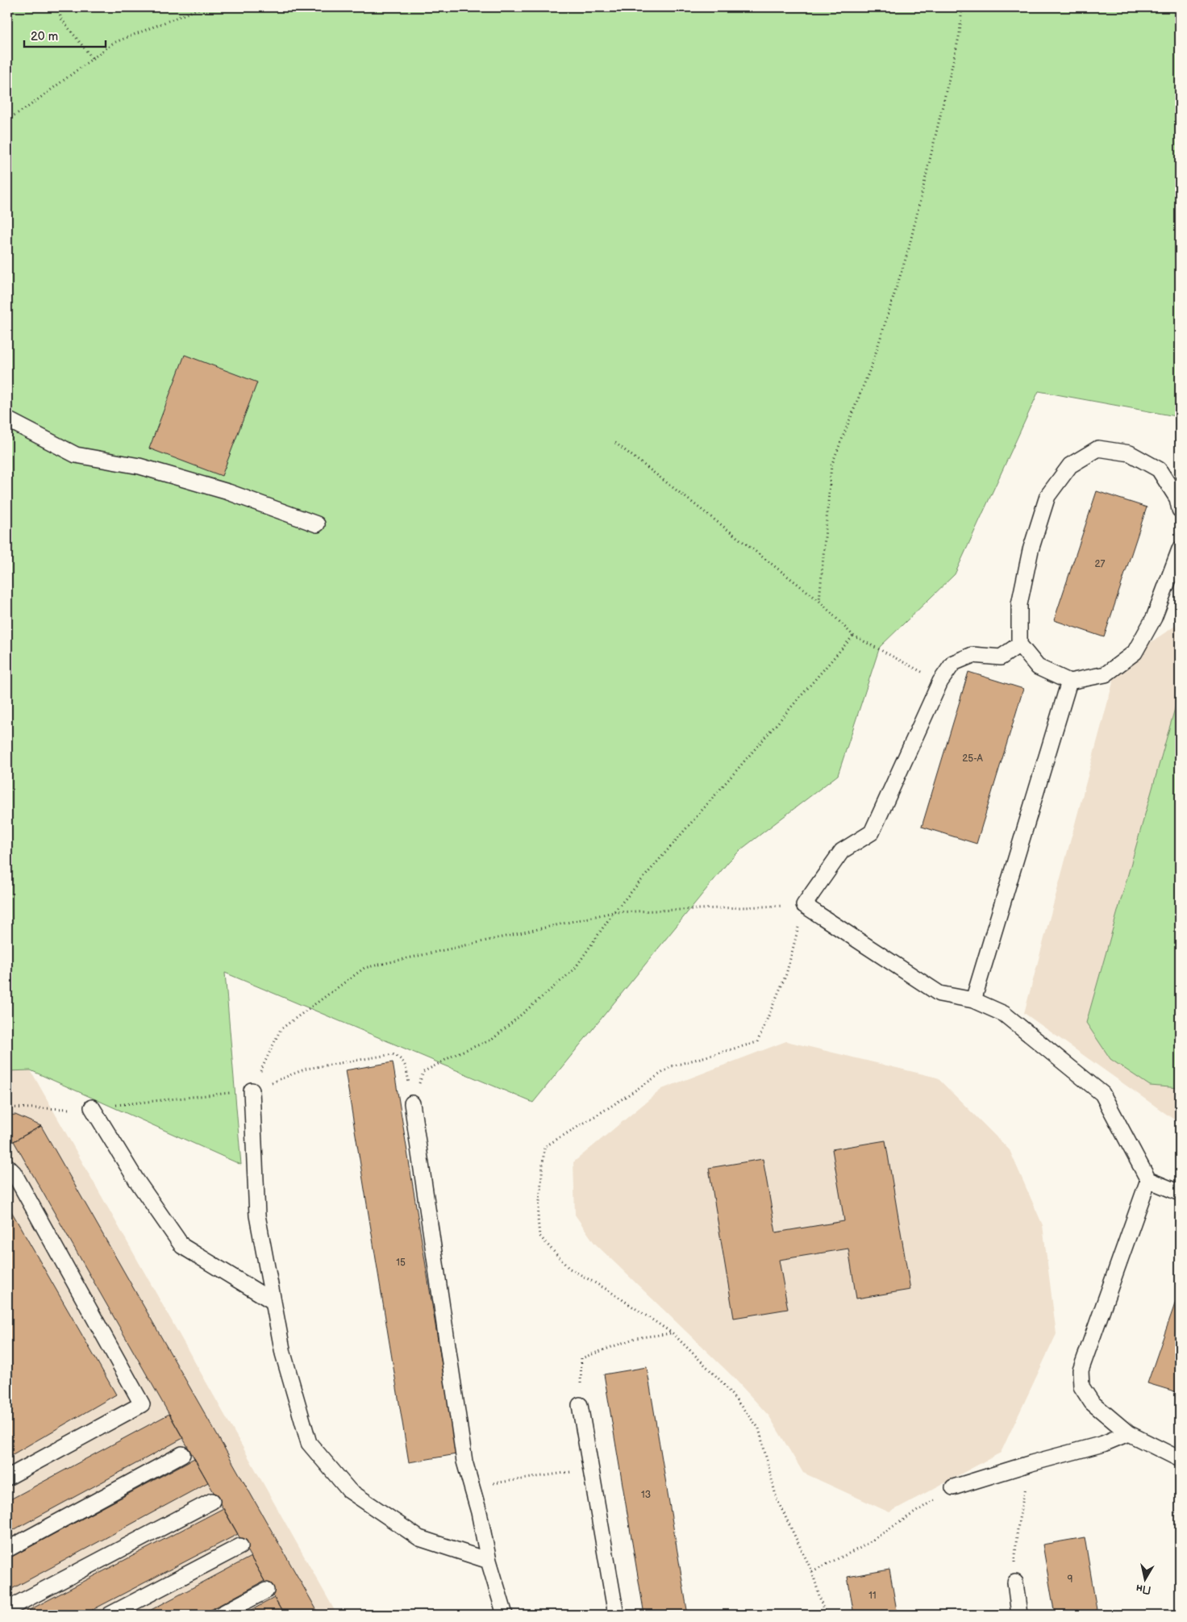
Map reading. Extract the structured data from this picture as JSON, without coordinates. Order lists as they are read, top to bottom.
{
  "house_numbers": [
    "27",
    "25-А",
    "15",
    "13",
    "9",
    "11"
  ],
  "scale_bar": "20 m",
  "north": "bottom"
}
